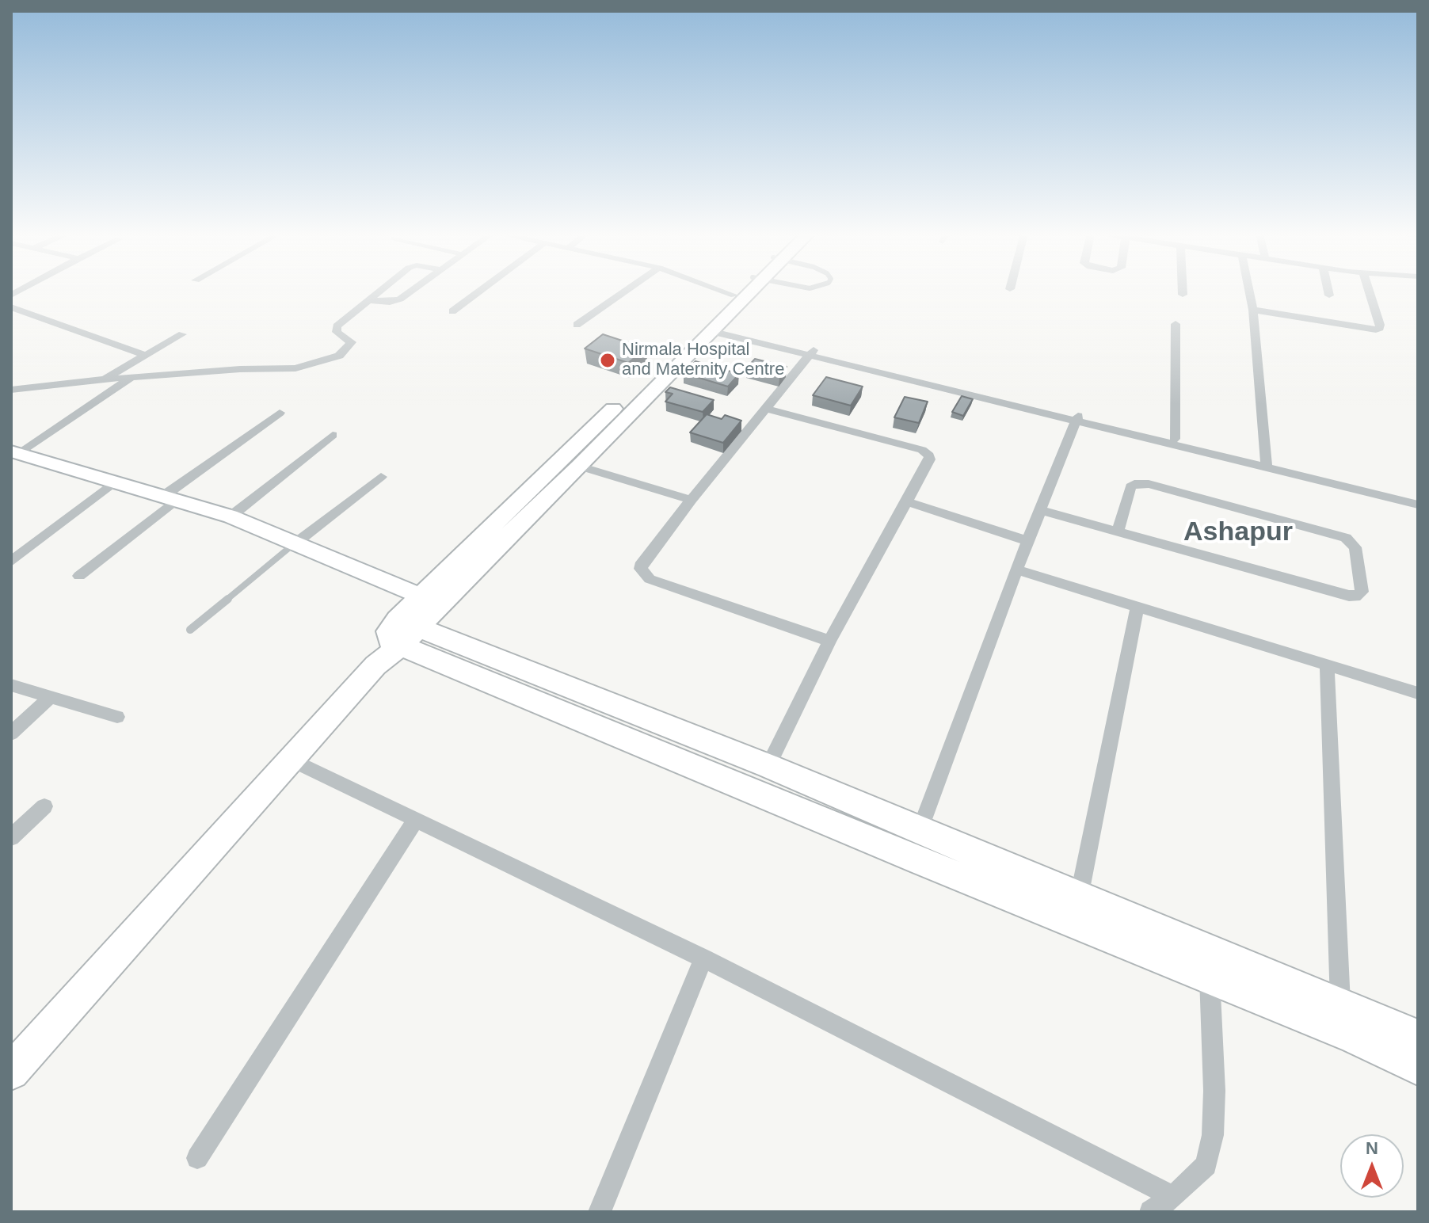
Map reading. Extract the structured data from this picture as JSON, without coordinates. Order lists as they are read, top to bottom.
{
  "districts": ["Ashapur"],
  "places": ["Nirmala Hospital and Maternity Centre"],
  "north": "top"
}
